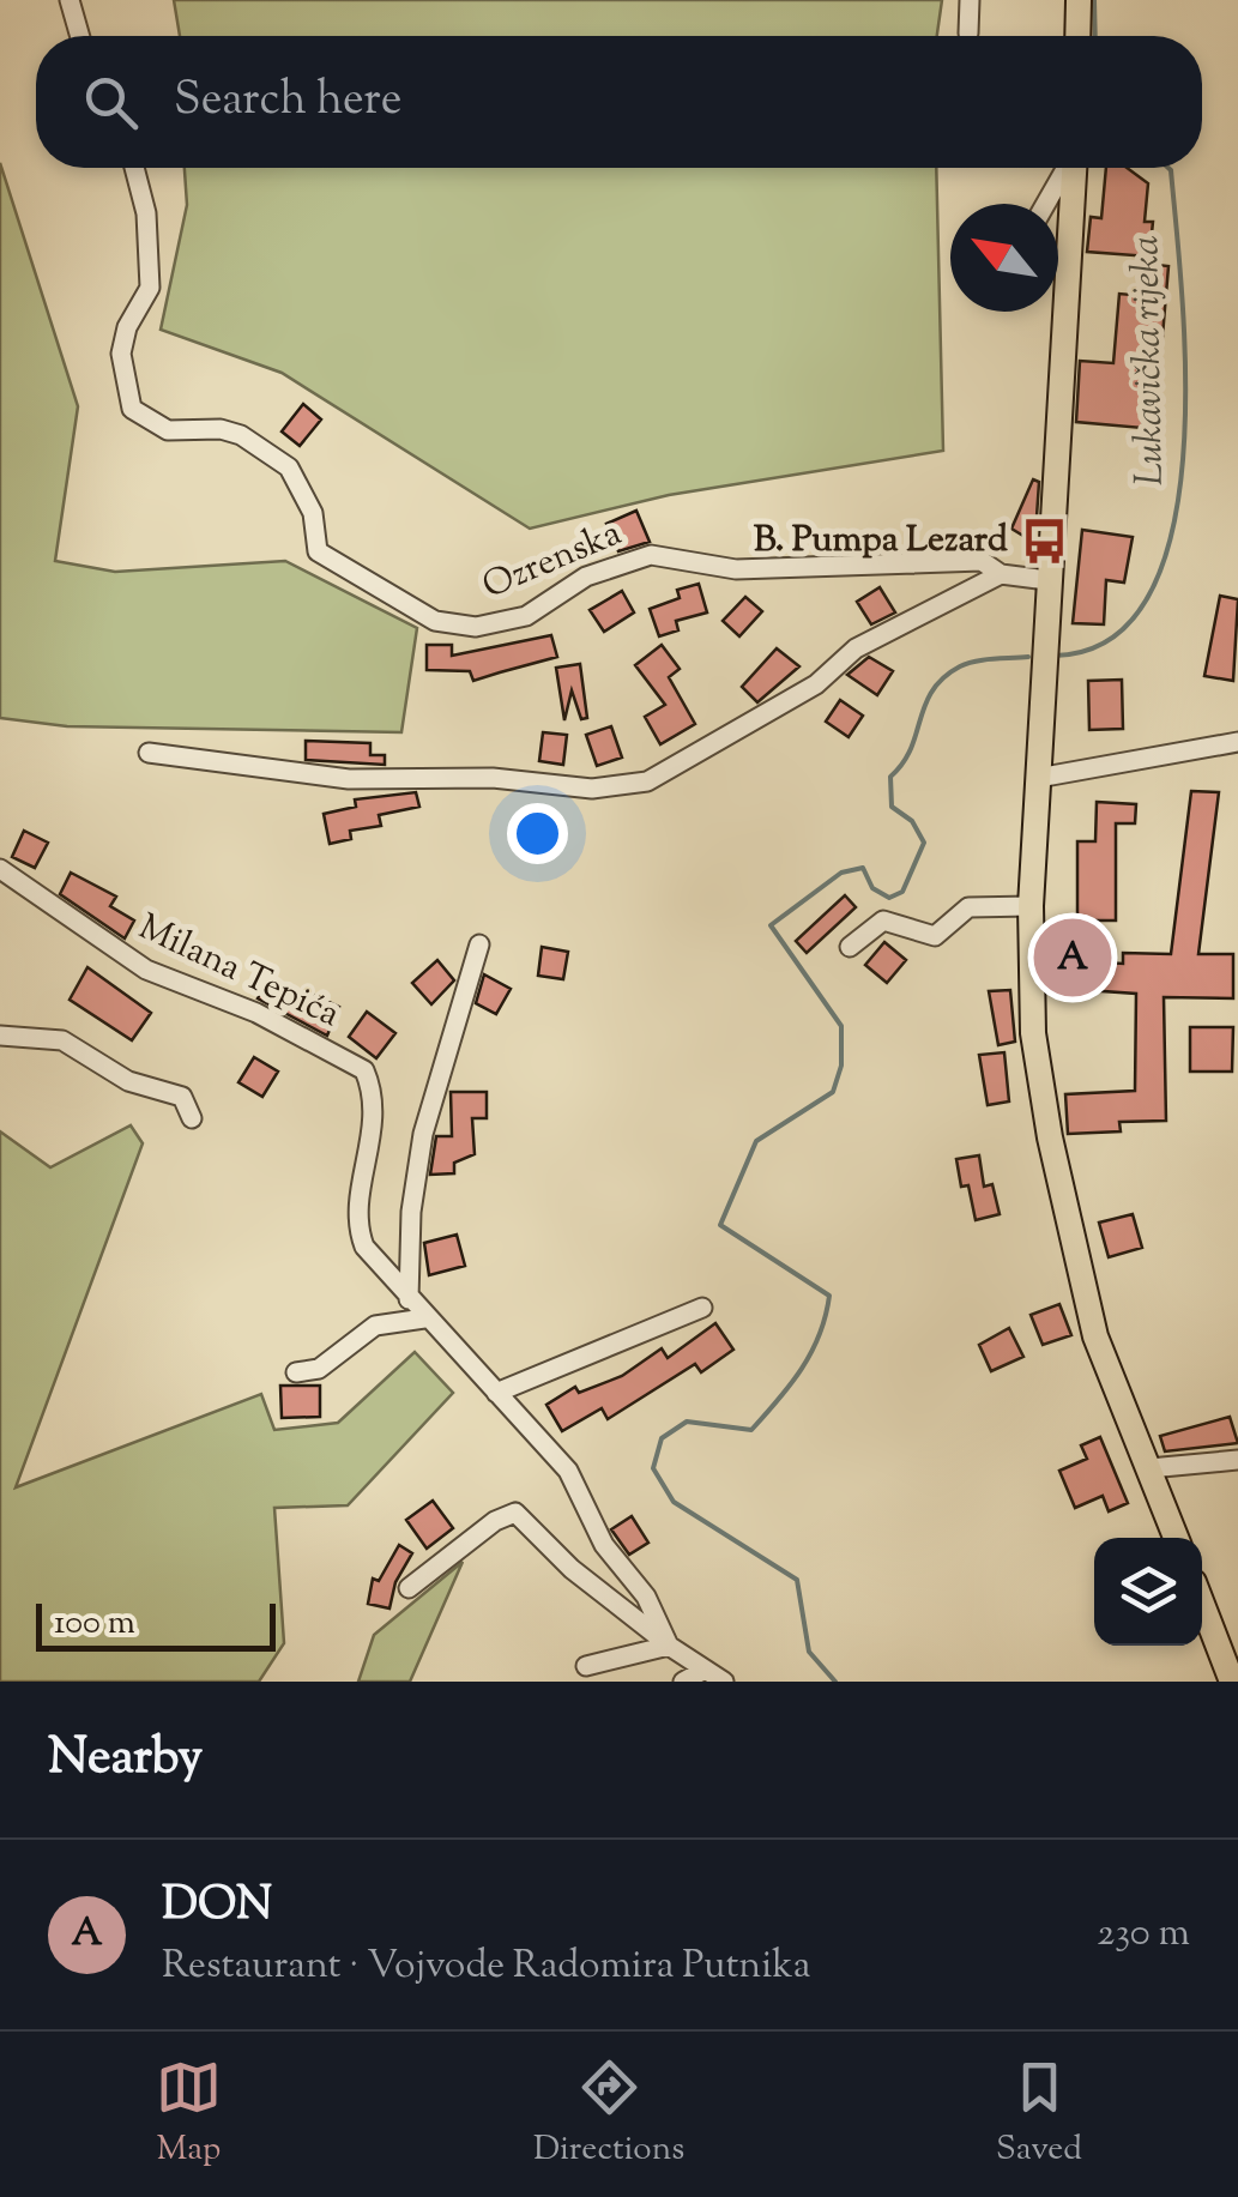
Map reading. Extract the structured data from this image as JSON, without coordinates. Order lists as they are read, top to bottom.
{
  "streets": {
    "street": ["Ozrenska", "Milana Tepića"]
  },
  "water": ["Lukavička rijeka"],
  "places": {
    "bus stop": ["B. Pumpa Lezard"]
  },
  "scale_bar": "100 m",
  "north": "top left",
  "page": {
    "search": "Search here",
    "pins": "A",
    "scale": "100 m",
    "heading": "Nearby",
    "list": [
      {
        "mark": "A",
        "name": "DON",
        "note": "Restaurant · Vojvode Radomira Putnika",
        "value": "230 m"
      }
    ],
    "nav": ["Map", "Directions", "Saved"]
  }
}
